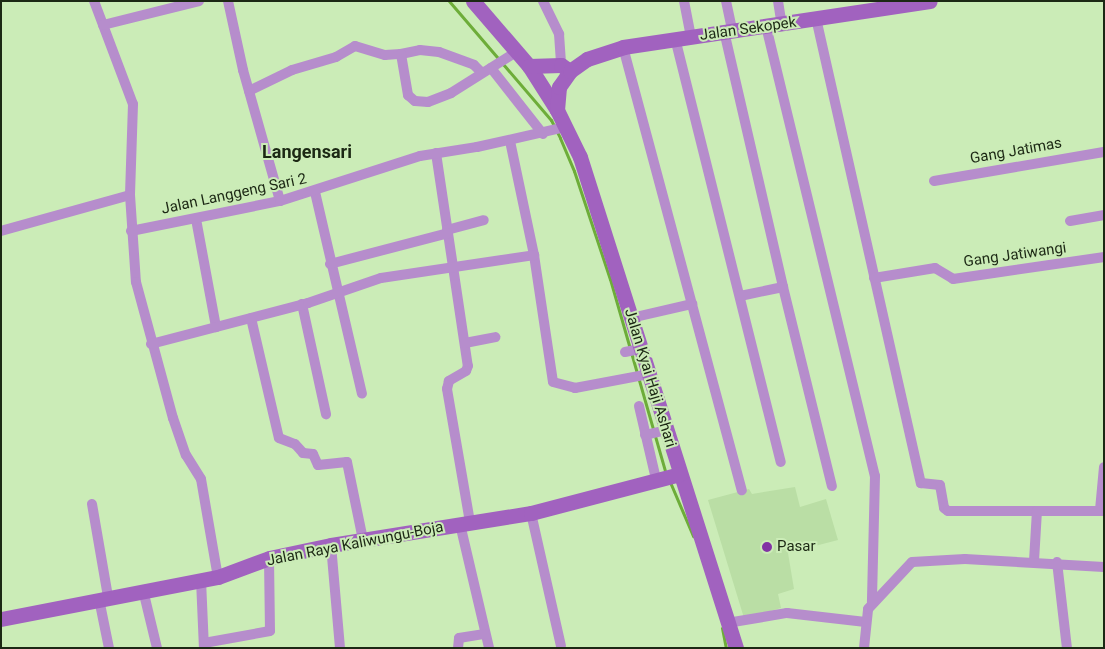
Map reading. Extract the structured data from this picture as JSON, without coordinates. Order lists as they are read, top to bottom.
{
  "streets": {
    "main road": ["Jalan Sekopek", "Jalan Kyai Haji Ashari", "Jalan Raya Kaliwungu-Boja"],
    "street": ["Gang Jatimas", "Jalan Langgeng Sari 2", "Gang Jatiwangi"]
  },
  "crossings": [
    ["Jalan Langgeng Sari 2", "Jalan Kyai Haji Ashari"],
    ["Jalan Kyai Haji Ashari", "Jalan Raya Kaliwungu-Boja"]
  ],
  "districts": ["Langensari"],
  "places": ["Pasar"]
}
